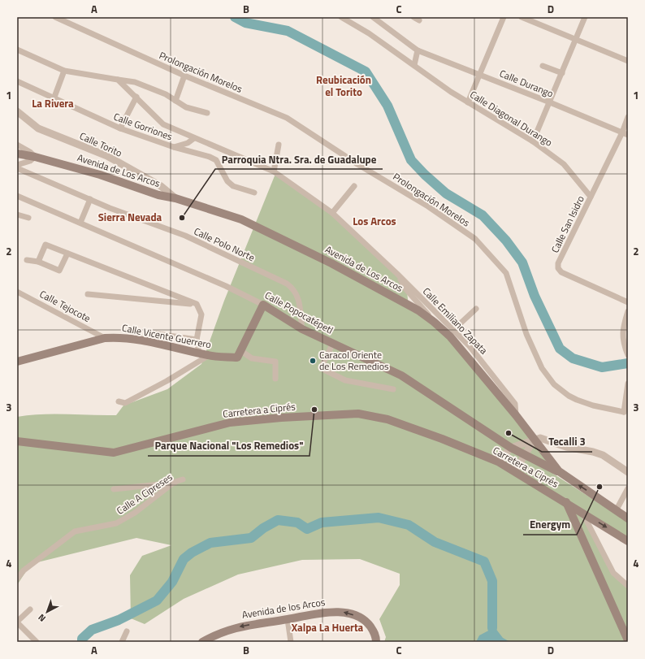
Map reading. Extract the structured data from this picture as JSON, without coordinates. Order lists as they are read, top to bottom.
{
  "streets": {
    "main road": [
      "Avenida de Los Arcos",
      "Calle Popocatépetl",
      "Calle Vicente Guerrero",
      "Carretera a Ciprés",
      "Avenida de los Arcos"
    ],
    "street": [
      "Prolongación Morelos",
      "Calle Durango",
      "Calle Diagonal Durango",
      "Calle Gorriones",
      "Calle Torito",
      "Calle San Isidro",
      "Calle Polo Norte",
      "Calle Tejocote",
      "Calle Emiliano Zapata",
      "Calle A Cipreses"
    ]
  },
  "crossings": [
    ["Calle Durango", "Calle San Isidro"],
    ["Calle Diagonal Durango", "Calle San Isidro"],
    ["Calle Torito", "Avenida de Los Arcos"],
    ["Avenida de Los Arcos", "Calle Popocatépetl"],
    ["Avenida de Los Arcos", "Calle Emiliano Zapata"],
    ["Calle Polo Norte", "Calle Popocatépetl"],
    ["Calle Tejocote", "Calle Vicente Guerrero"]
  ],
  "one_way": ["Avenida de los Arcos"],
  "districts": [
    "Reubicación el Torito",
    "La Rivera",
    "Sierra Nevada",
    "Los Arcos",
    "Xalpa La Huerta"
  ],
  "places": [
    "Parroquia Ntra. Sra. de Guadalupe",
    "Caracol Oriente de Los Remedios",
    "Parque Nacional \"Los Remedios\"",
    "Tecalli 3",
    "Energym"
  ],
  "north": "bottom left",
  "grid": {
    "columns": [
      "A",
      "B",
      "C",
      "D"
    ],
    "rows": [
      "1",
      "2",
      "3",
      "4"
    ]
  }
}
